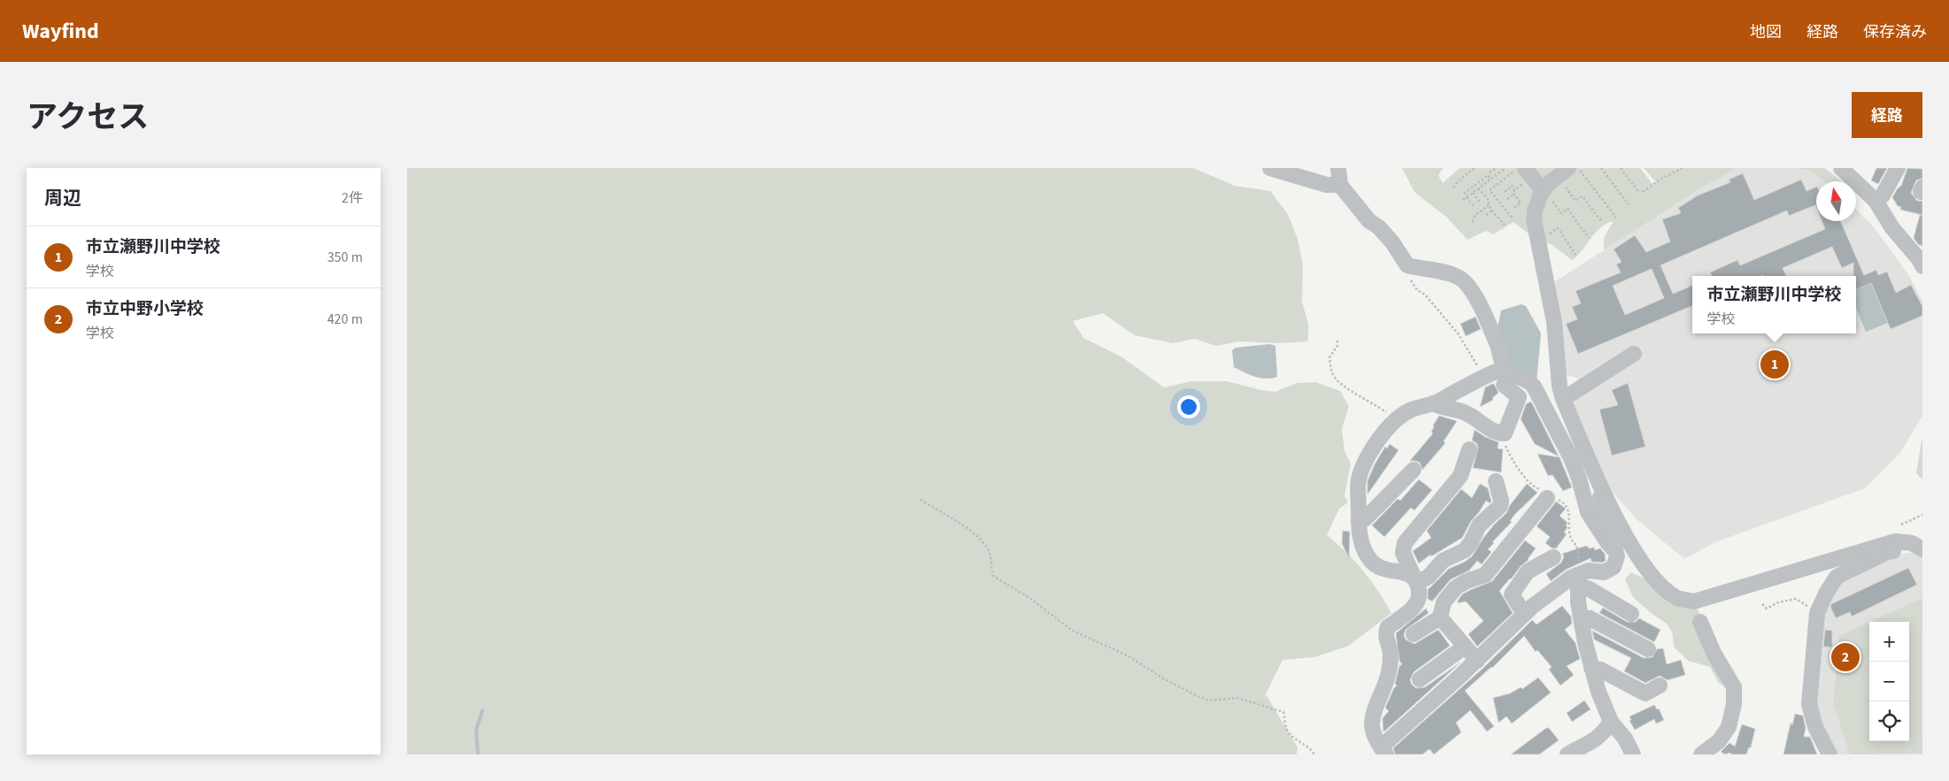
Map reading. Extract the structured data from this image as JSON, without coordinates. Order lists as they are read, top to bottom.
{
  "north": "top",
  "page": {
    "header": "Wayfind",
    "nav": ["地図", "経路", "保存済み"],
    "title": "アクセス",
    "buttons": "経路",
    "heading": ["周辺", "2件"],
    "list": [
      {
        "mark": "1",
        "name": "市立瀬野川中学校",
        "note": "学校",
        "value": "350 m"
      },
      {
        "mark": "2",
        "name": "市立中野小学校",
        "note": "学校",
        "value": "420 m"
      }
    ],
    "popup": ["市立瀬野川中学校", "学校"],
    "pins": ["1", "2"],
    "map_buttons": ["+", "−"]
  }
}
